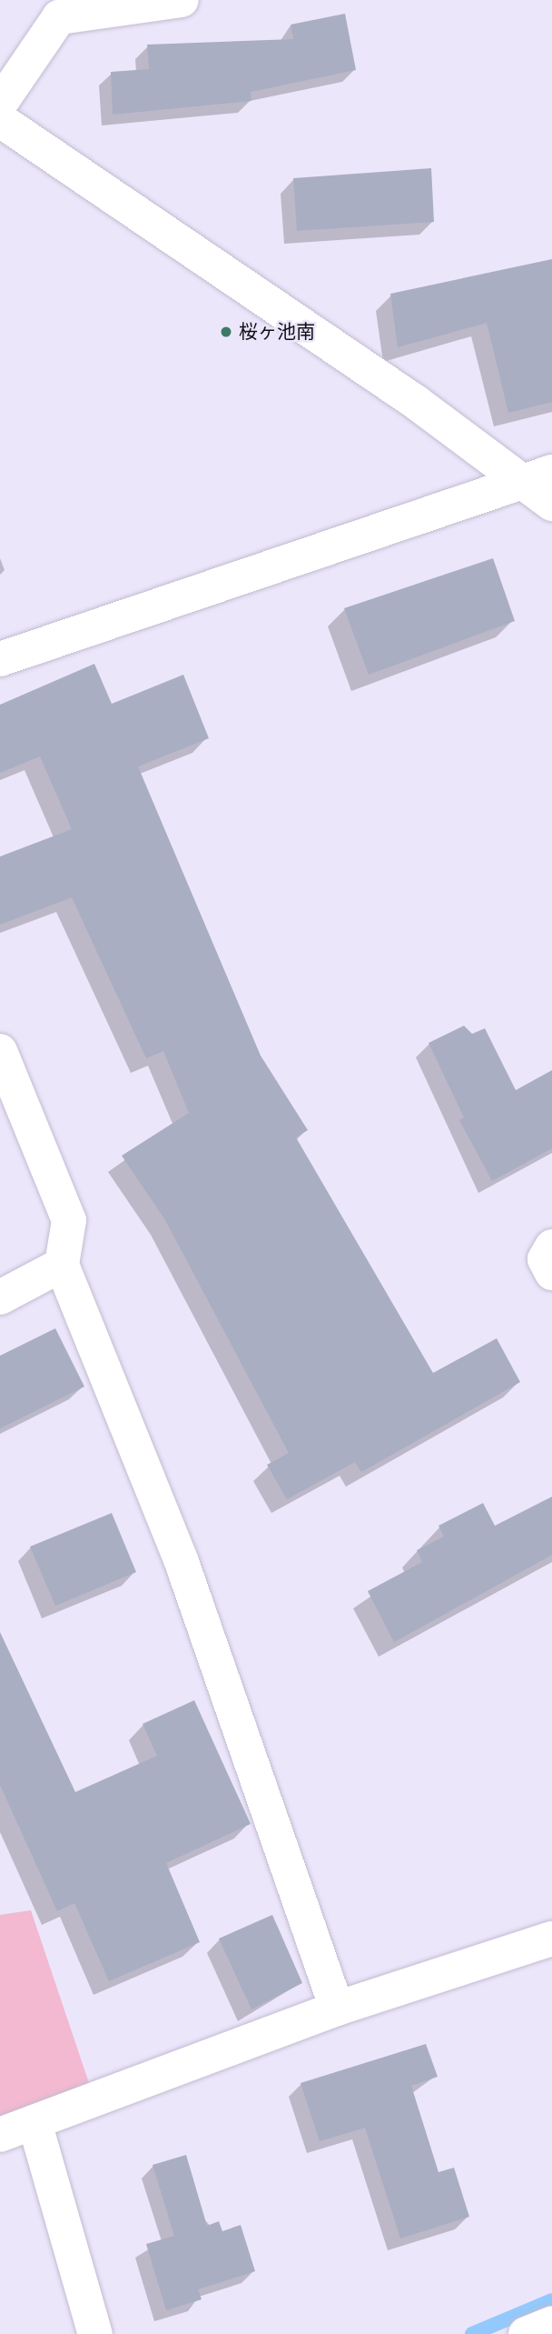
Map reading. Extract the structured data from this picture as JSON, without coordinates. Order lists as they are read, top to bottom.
{
  "places": ["桜ヶ池南"]
}
